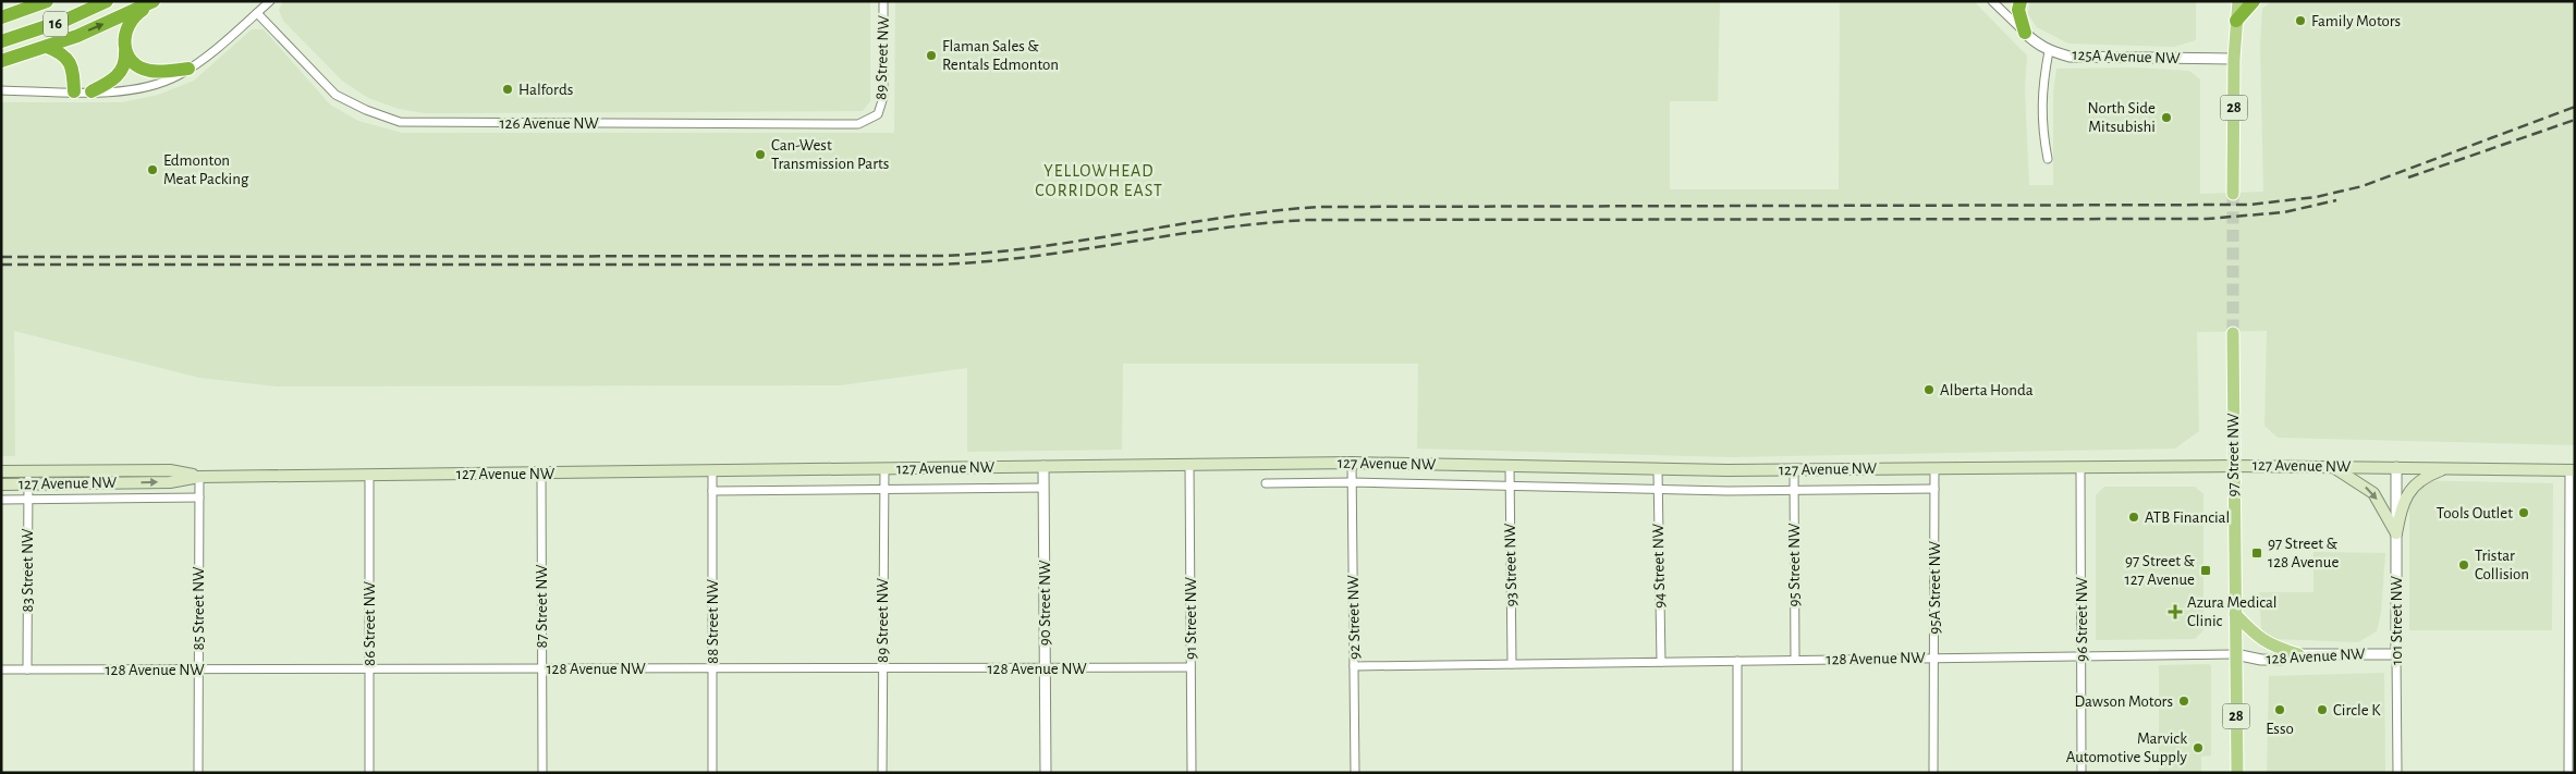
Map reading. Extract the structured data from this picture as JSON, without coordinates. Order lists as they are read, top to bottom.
{
  "streets": {
    "highway": ["16"],
    "main road": ["28", "97 Street NW", "127 Avenue NW"],
    "street": [
      "125A Avenue NW",
      "89 Street NW",
      "126 Avenue NW",
      "93 Street NW",
      "95 Street NW",
      "94 Street NW",
      "83 Street NW",
      "95A Street NW",
      "90 Street NW",
      "87 Street NW",
      "85 Street NW",
      "92 Street NW",
      "91 Street NW",
      "96 Street NW",
      "101 Street NW",
      "88 Street NW",
      "86 Street NW",
      "128 Avenue NW"
    ]
  },
  "crossings": [
    ["125A Avenue NW", "28"],
    ["89 Street NW", "126 Avenue NW"],
    ["89 Street NW", "127 Avenue NW"],
    ["89 Street NW", "128 Avenue NW"],
    ["97 Street NW", "127 Avenue NW"],
    ["97 Street NW", "128 Avenue NW"],
    ["127 Avenue NW", "93 Street NW"],
    ["127 Avenue NW", "95 Street NW"],
    ["127 Avenue NW", "94 Street NW"],
    ["127 Avenue NW", "83 Street NW"],
    ["127 Avenue NW", "95A Street NW"],
    ["127 Avenue NW", "90 Street NW"],
    ["127 Avenue NW", "87 Street NW"],
    ["127 Avenue NW", "85 Street NW"],
    ["127 Avenue NW", "92 Street NW"],
    ["127 Avenue NW", "91 Street NW"],
    ["127 Avenue NW", "96 Street NW"],
    ["127 Avenue NW", "101 Street NW"],
    ["127 Avenue NW", "88 Street NW"],
    ["127 Avenue NW", "86 Street NW"],
    ["93 Street NW", "128 Avenue NW"],
    ["95 Street NW", "128 Avenue NW"],
    ["94 Street NW", "128 Avenue NW"],
    ["83 Street NW", "128 Avenue NW"],
    ["95A Street NW", "128 Avenue NW"],
    ["90 Street NW", "128 Avenue NW"],
    ["87 Street NW", "128 Avenue NW"],
    ["85 Street NW", "128 Avenue NW"],
    ["92 Street NW", "128 Avenue NW"],
    ["91 Street NW", "128 Avenue NW"],
    ["96 Street NW", "128 Avenue NW"],
    ["101 Street NW", "128 Avenue NW"],
    ["88 Street NW", "128 Avenue NW"],
    ["86 Street NW", "128 Avenue NW"]
  ],
  "districts": ["YELLOWHEAD CORRIDOR EAST"],
  "places": {
    "other": [
      "Family Motors",
      "Flaman Sales & Rentals Edmonton",
      "Halfords",
      "North Side Mitsubishi",
      "Can-West Transmission Parts",
      "Edmonton Meat Packing",
      "Alberta Honda",
      "Tools Outlet",
      "ATB Financial",
      "Tristar Collision",
      "Dawson Motors",
      "Esso",
      "Circle K",
      "Marvick Automotive Supply"
    ],
    "transit": ["97 Street & 128 Avenue", "97 Street & 127 Avenue"],
    "health": ["Azura Medical Clinic"]
  }
}
